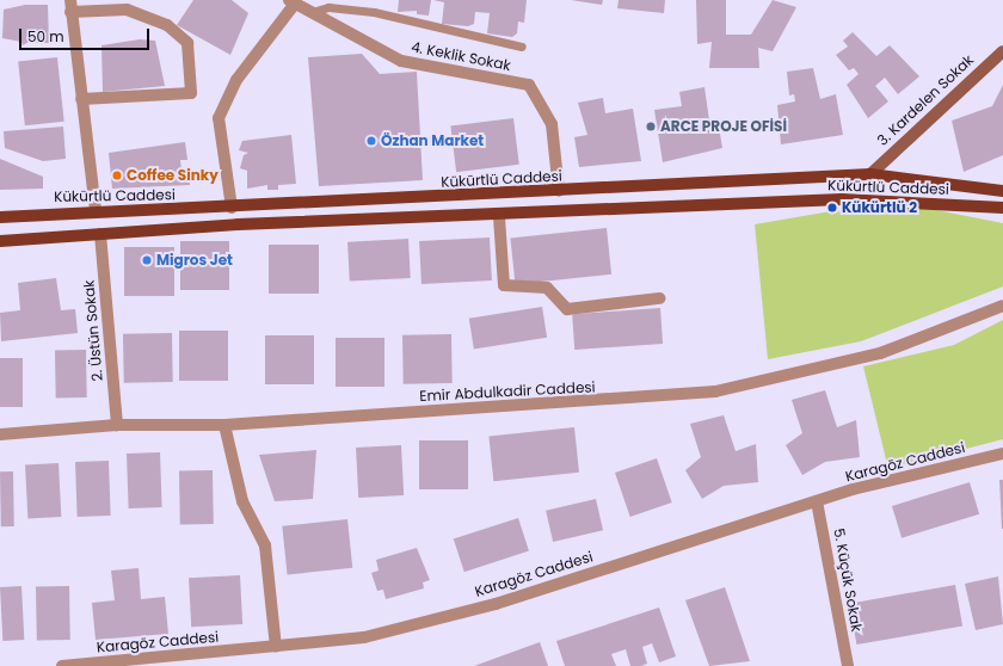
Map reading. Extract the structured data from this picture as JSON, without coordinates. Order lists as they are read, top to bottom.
{
  "streets": {
    "main road": ["3. Kardelen Sokak", "Kükürtlü Caddesi"],
    "street": [
      "4. Keklik Sokak",
      "2. Üstün Sokak",
      "Emir Abdulkadir Caddesi",
      "Karagöz Caddesi",
      "5. Küçük Sokak"
    ]
  },
  "crossings": [
    ["4. Keklik Sokak", "Kükürtlü Caddesi"],
    ["3. Kardelen Sokak", "Kükürtlü Caddesi"],
    ["Kükürtlü Caddesi", "2. Üstün Sokak"],
    ["2. Üstün Sokak", "Emir Abdulkadir Caddesi"],
    ["Karagöz Caddesi", "5. Küçük Sokak"]
  ],
  "places": [
    "ARCE PROJE OFİSİ",
    "Özhan Market",
    "Coffee Sinky",
    "Kükürtlü 2",
    "Migros Jet"
  ],
  "scale_bar": "50 m"
}
